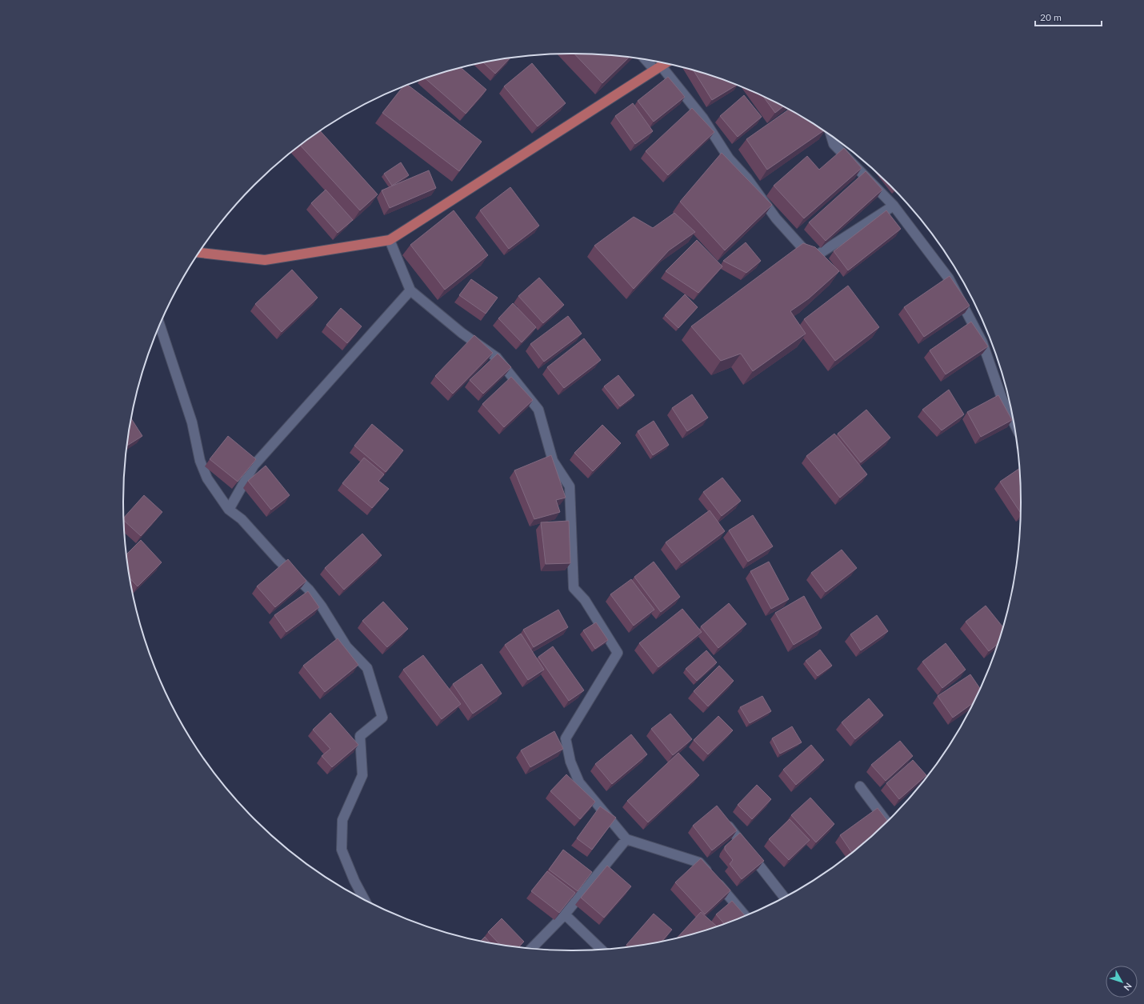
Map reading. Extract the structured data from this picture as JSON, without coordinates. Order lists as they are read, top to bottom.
{
  "scale_bar": "20 m",
  "north": "bottom right"
}
